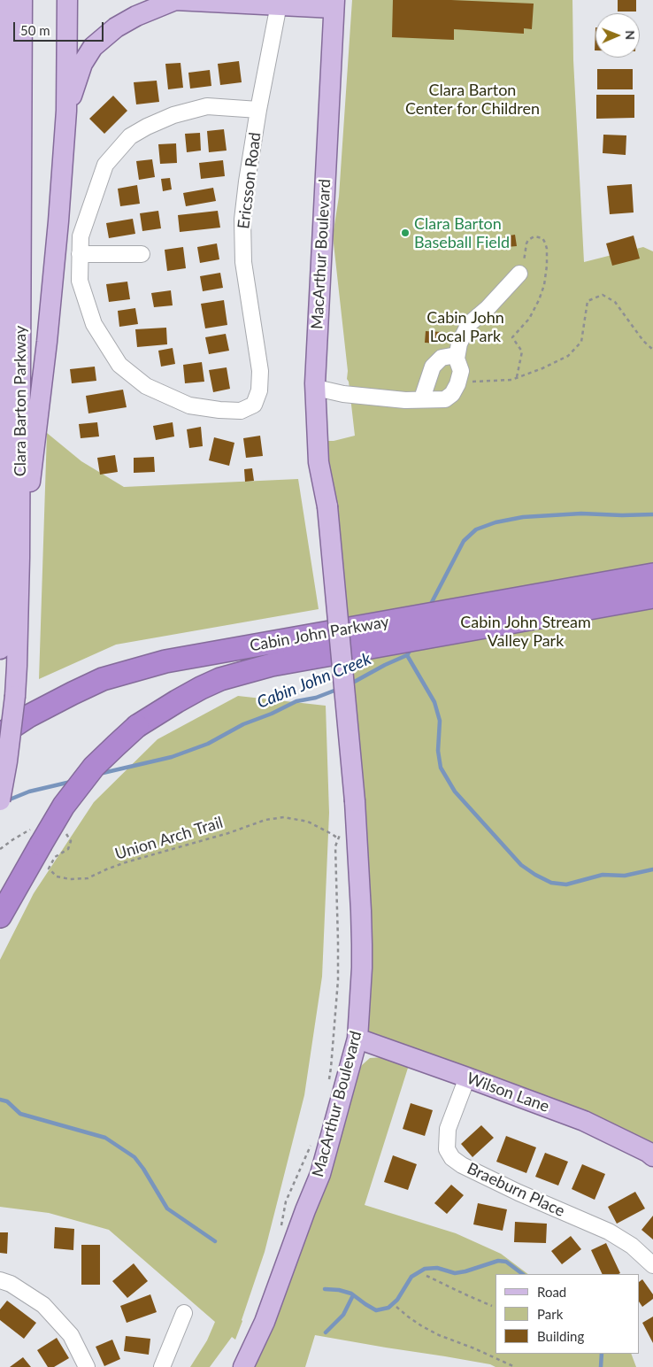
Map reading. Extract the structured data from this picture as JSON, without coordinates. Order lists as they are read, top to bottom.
{
  "streets": {
    "highway": ["Cabin John Parkway"],
    "main road": ["MacArthur Boulevard", "Clara Barton Parkway", "Wilson Lane"],
    "street": ["Ericsson Road", "Braeburn Place"],
    "path": ["Union Arch Trail"]
  },
  "crossings": [
    ["MacArthur Boulevard", "Wilson Lane"],
    ["Wilson Lane", "Braeburn Place"]
  ],
  "water": ["Cabin John Creek"],
  "parks": ["Clara Barton Center for Children", "Cabin John Local Park", "Cabin John Stream Valley Park"],
  "places": ["Clara Barton Baseball Field"],
  "legend": ["Road", "Park", "Building"],
  "scale_bar": "50 m",
  "north": "right"
}
